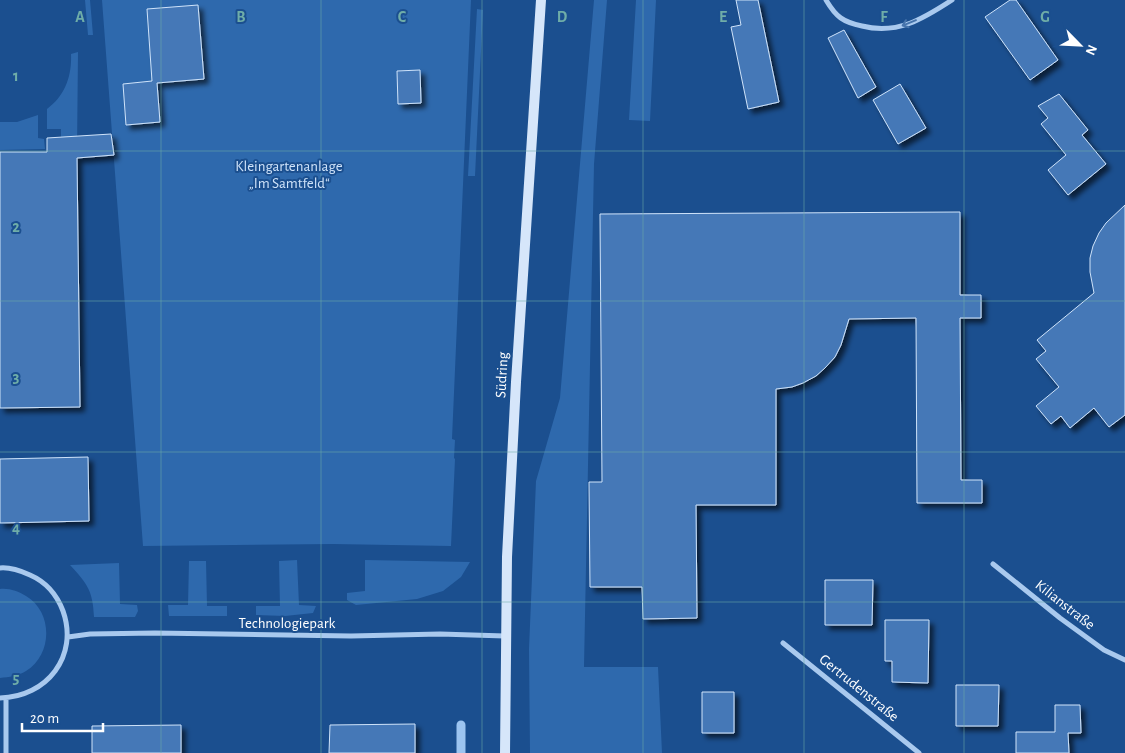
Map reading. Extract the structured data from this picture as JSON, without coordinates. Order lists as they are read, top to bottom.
{
  "streets": {
    "main road": ["Südring"],
    "street": ["Kilianstraße", "Technologiepark", "Gertrudenstraße"]
  },
  "crossings": [
    ["Südring", "Technologiepark"]
  ],
  "parks": ["Kleingartenanlage „Im Samtfeld“"],
  "scale_bar": "20 m",
  "north": "bottom right",
  "grid": {
    "columns": [
      "A",
      "B",
      "C",
      "D",
      "E",
      "F",
      "G"
    ],
    "rows": [
      "1",
      "2",
      "3",
      "4",
      "5"
    ]
  }
}
